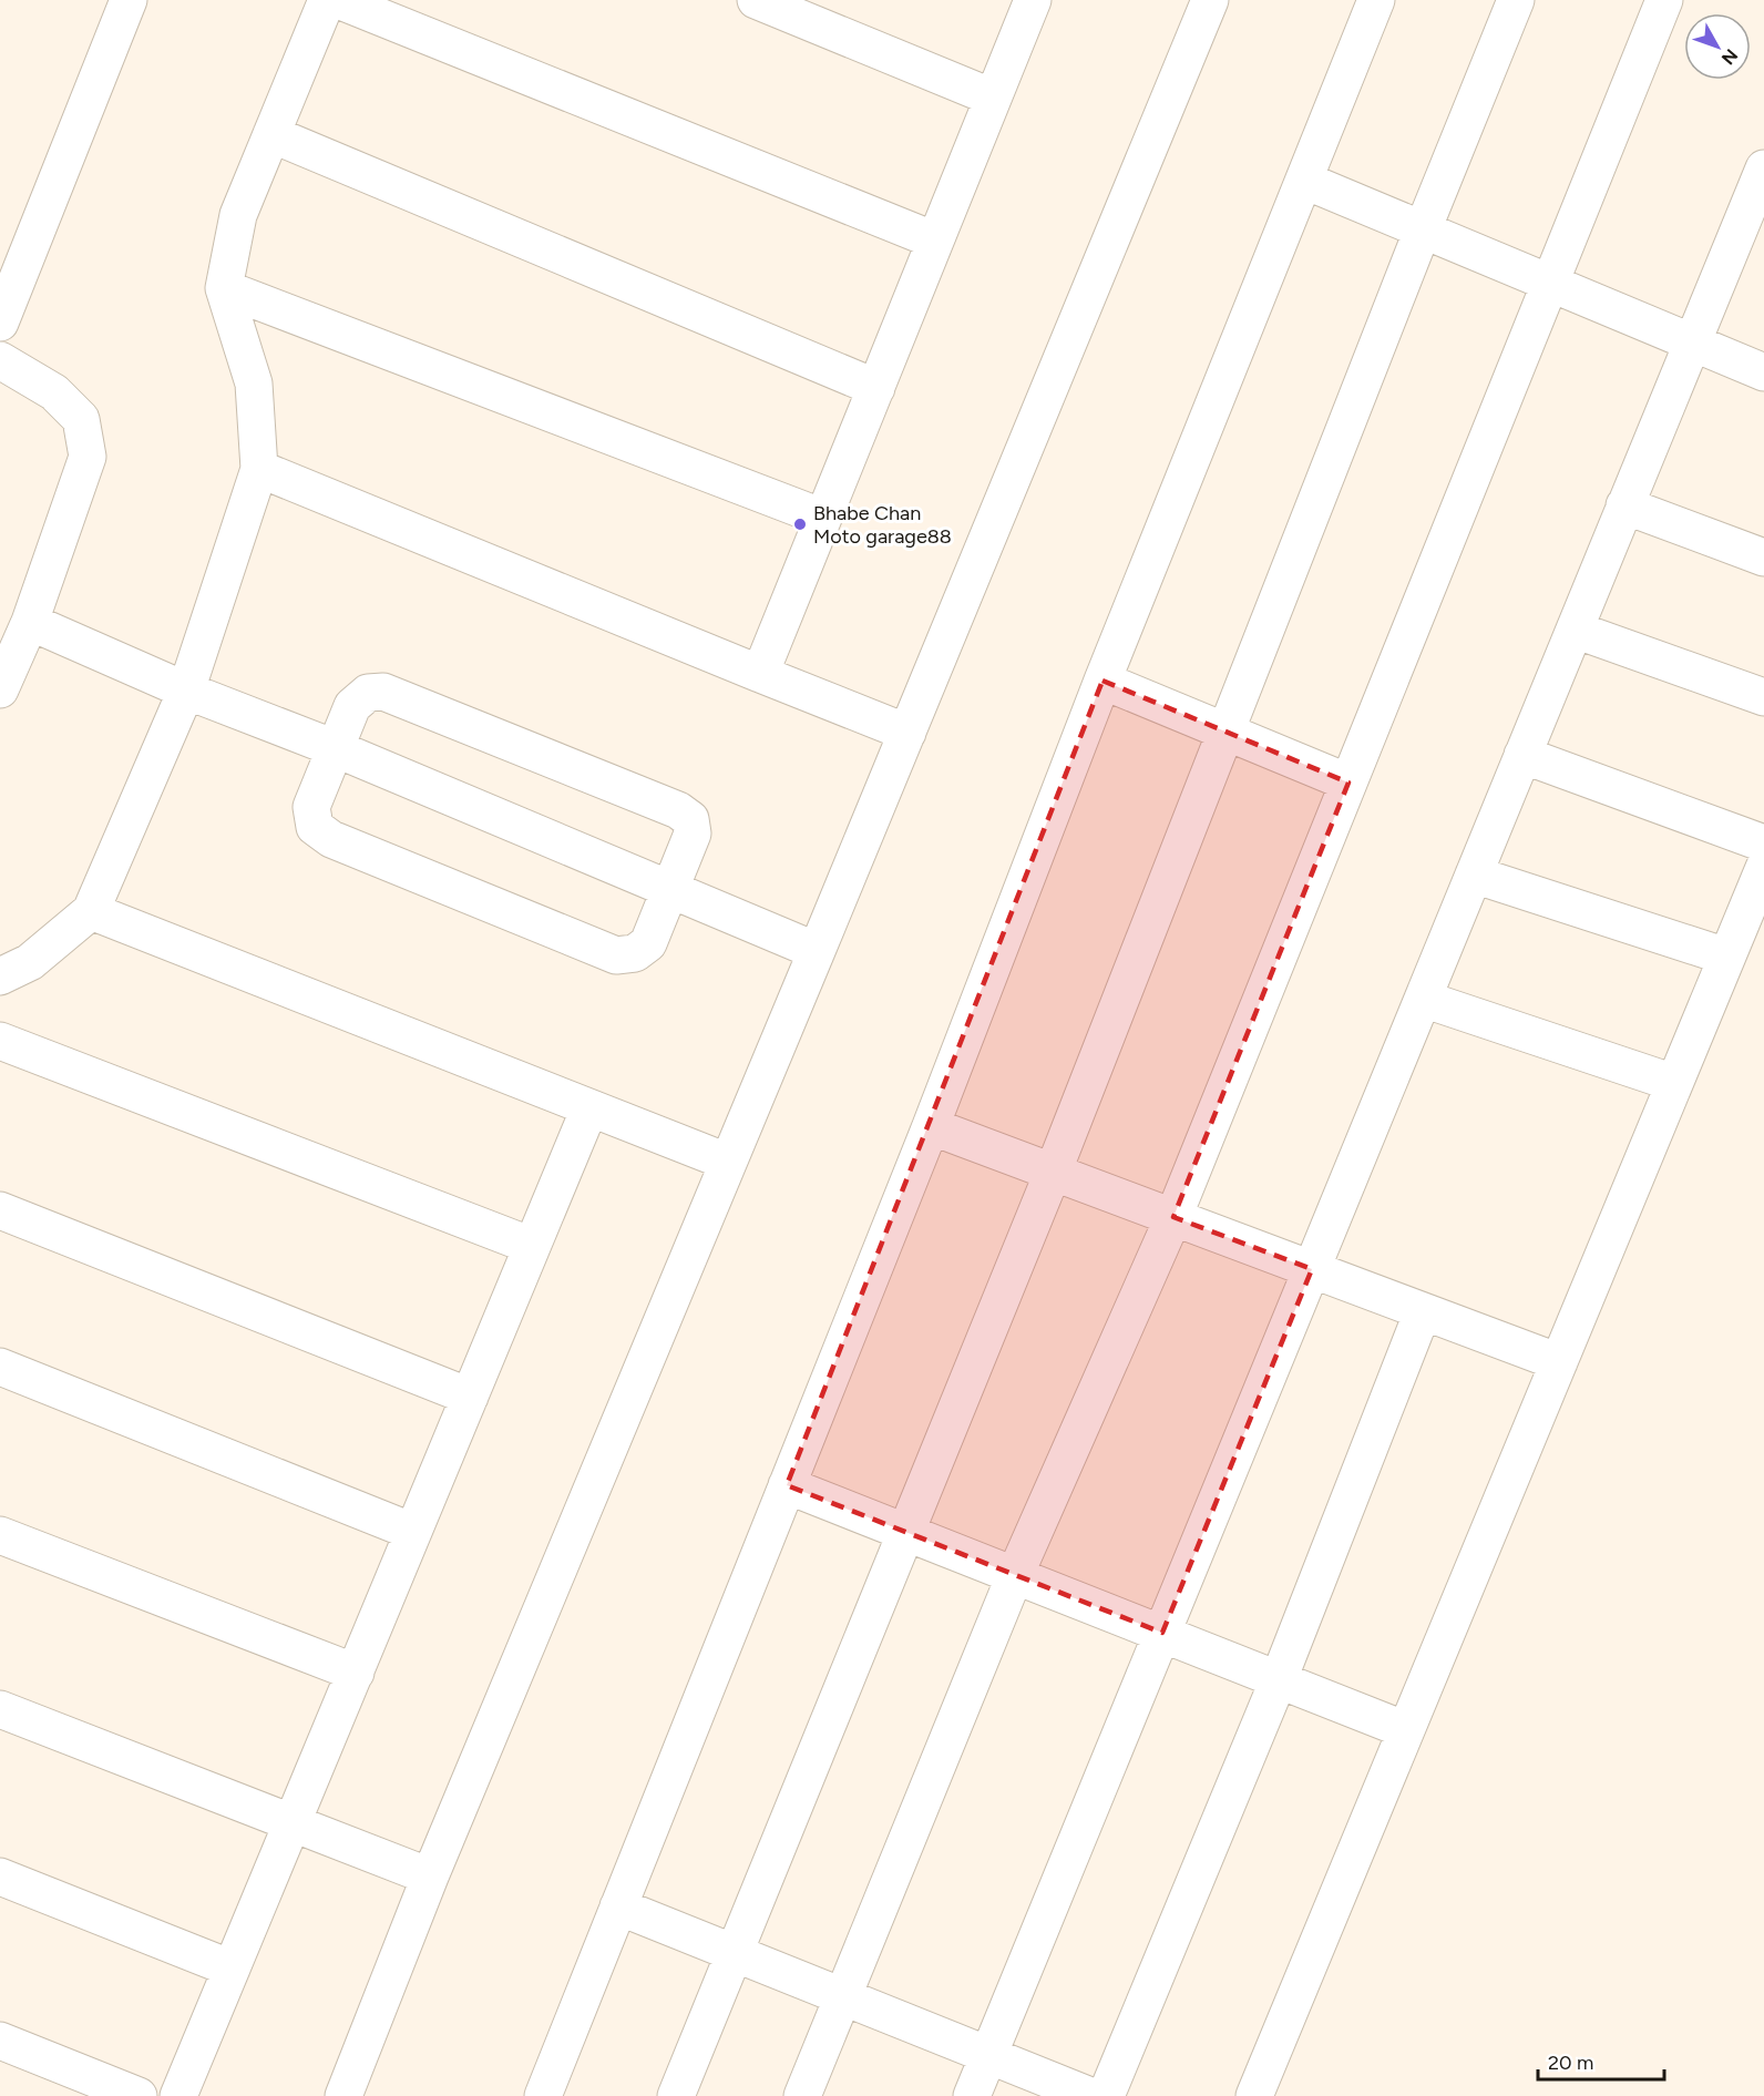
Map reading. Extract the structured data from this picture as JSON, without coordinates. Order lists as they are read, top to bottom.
{
  "places": ["Bhabe Chan Moto garage88"],
  "scale_bar": "20 m",
  "north": "bottom right"
}
